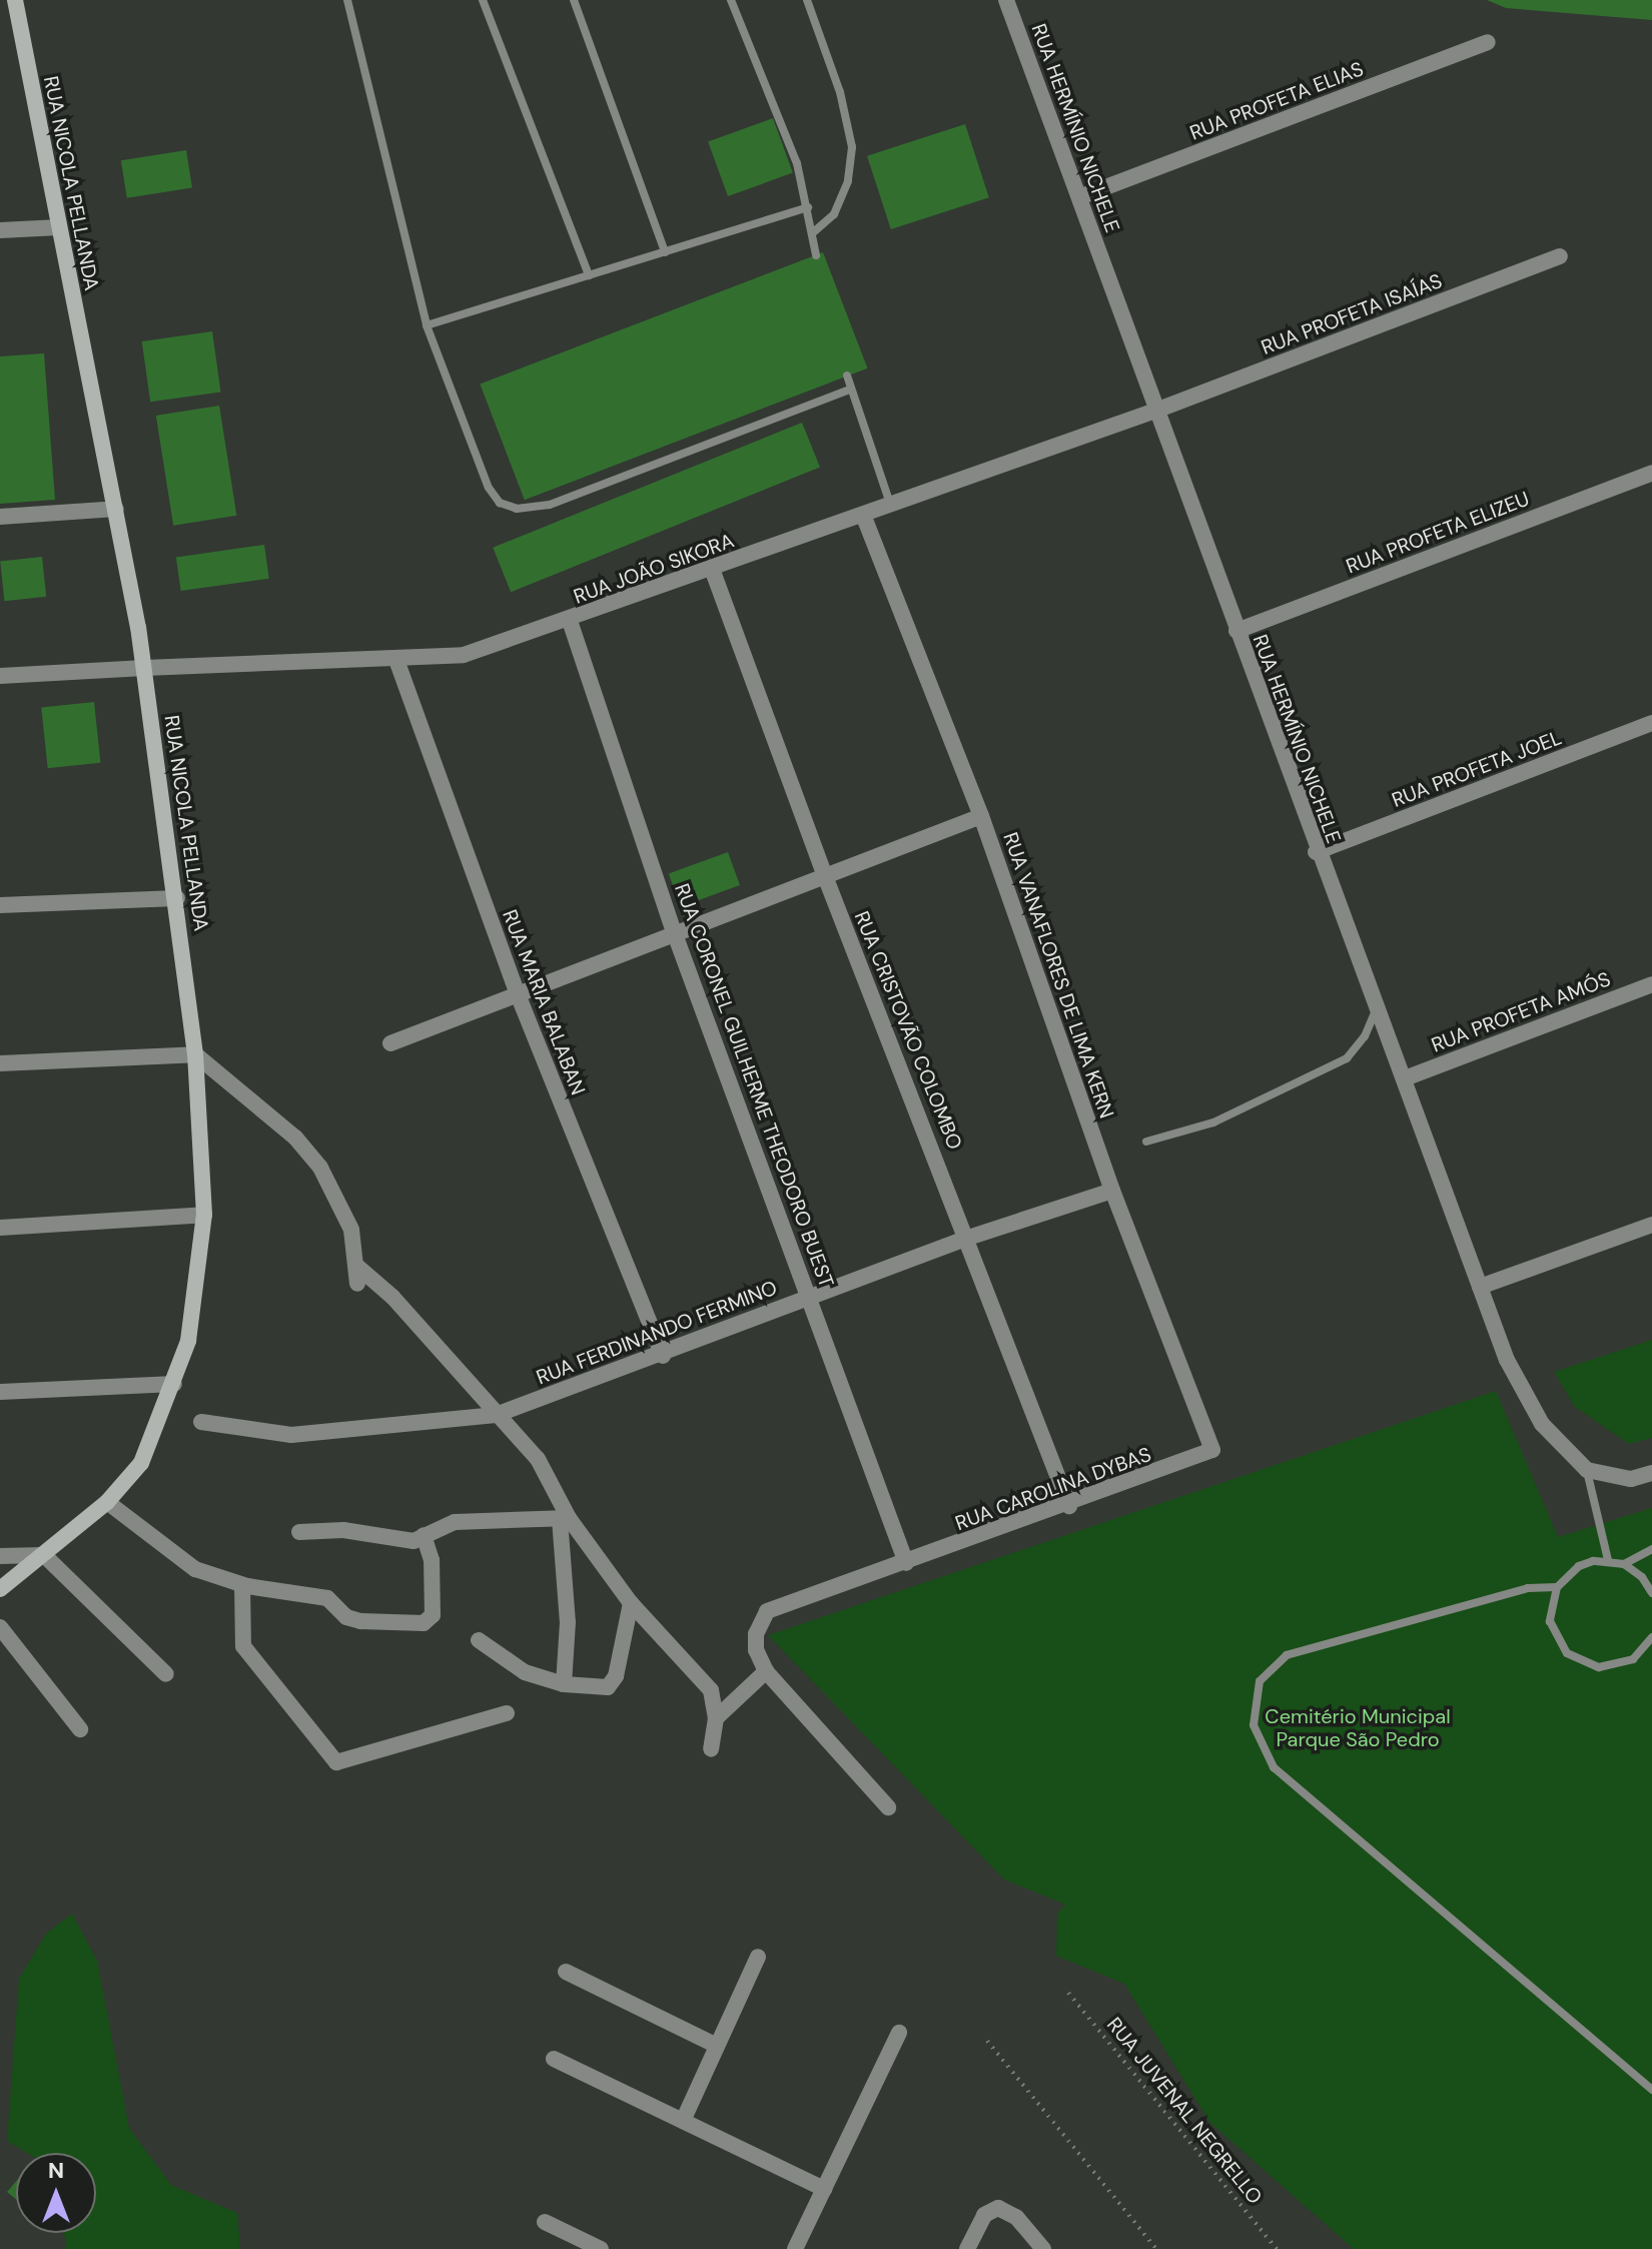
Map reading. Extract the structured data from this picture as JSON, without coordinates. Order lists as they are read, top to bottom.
{
  "streets": {
    "main road": ["RUA NICOLA PELLANDA"],
    "street": [
      "RUA PROFETA ELIAS",
      "RUA HERMÍNIO NICHELE",
      "RUA PROFETA ISAÍAS",
      "RUA PROFETA ELIZEU",
      "RUA JOÃO SIKORA",
      "RUA PROFETA JOEL",
      "RUA VANAFLORES DE LIMA KERN",
      "RUA MARIA BALABAN",
      "RUA PROFETA AMÓS",
      "RUA CRISTOVÃO COLOMBO",
      "RUA CORONEL GUILHERME THEODORO BUEST",
      "RUA FERDINANDO FERMINO",
      "RUA CAROLINA DYBAS"
    ],
    "path": ["RUA JUVENAL NEGRELLO"]
  },
  "crossings": [
    ["RUA PROFETA ELIAS", "RUA HERMÍNIO NICHELE"],
    ["RUA HERMÍNIO NICHELE", "RUA PROFETA ISAÍAS"],
    ["RUA HERMÍNIO NICHELE", "RUA PROFETA ELIZEU"],
    ["RUA HERMÍNIO NICHELE", "RUA JOÃO SIKORA"],
    ["RUA HERMÍNIO NICHELE", "RUA PROFETA JOEL"],
    ["RUA HERMÍNIO NICHELE", "RUA PROFETA AMÓS"],
    ["RUA NICOLA PELLANDA", "RUA JOÃO SIKORA"],
    ["RUA PROFETA ISAÍAS", "RUA JOÃO SIKORA"],
    ["RUA JOÃO SIKORA", "RUA VANAFLORES DE LIMA KERN"],
    ["RUA JOÃO SIKORA", "RUA MARIA BALABAN"],
    ["RUA JOÃO SIKORA", "RUA CRISTOVÃO COLOMBO"],
    ["RUA JOÃO SIKORA", "RUA CORONEL GUILHERME THEODORO BUEST"],
    ["RUA VANAFLORES DE LIMA KERN", "RUA FERDINANDO FERMINO"],
    ["RUA VANAFLORES DE LIMA KERN", "RUA CAROLINA DYBAS"],
    ["RUA MARIA BALABAN", "RUA FERDINANDO FERMINO"],
    ["RUA CRISTOVÃO COLOMBO", "RUA FERDINANDO FERMINO"],
    ["RUA CRISTOVÃO COLOMBO", "RUA CAROLINA DYBAS"],
    ["RUA CORONEL GUILHERME THEODORO BUEST", "RUA FERDINANDO FERMINO"],
    ["RUA CORONEL GUILHERME THEODORO BUEST", "RUA CAROLINA DYBAS"]
  ],
  "parks": ["Cemitério Municipal Parque São Pedro"],
  "north": "top"
}
